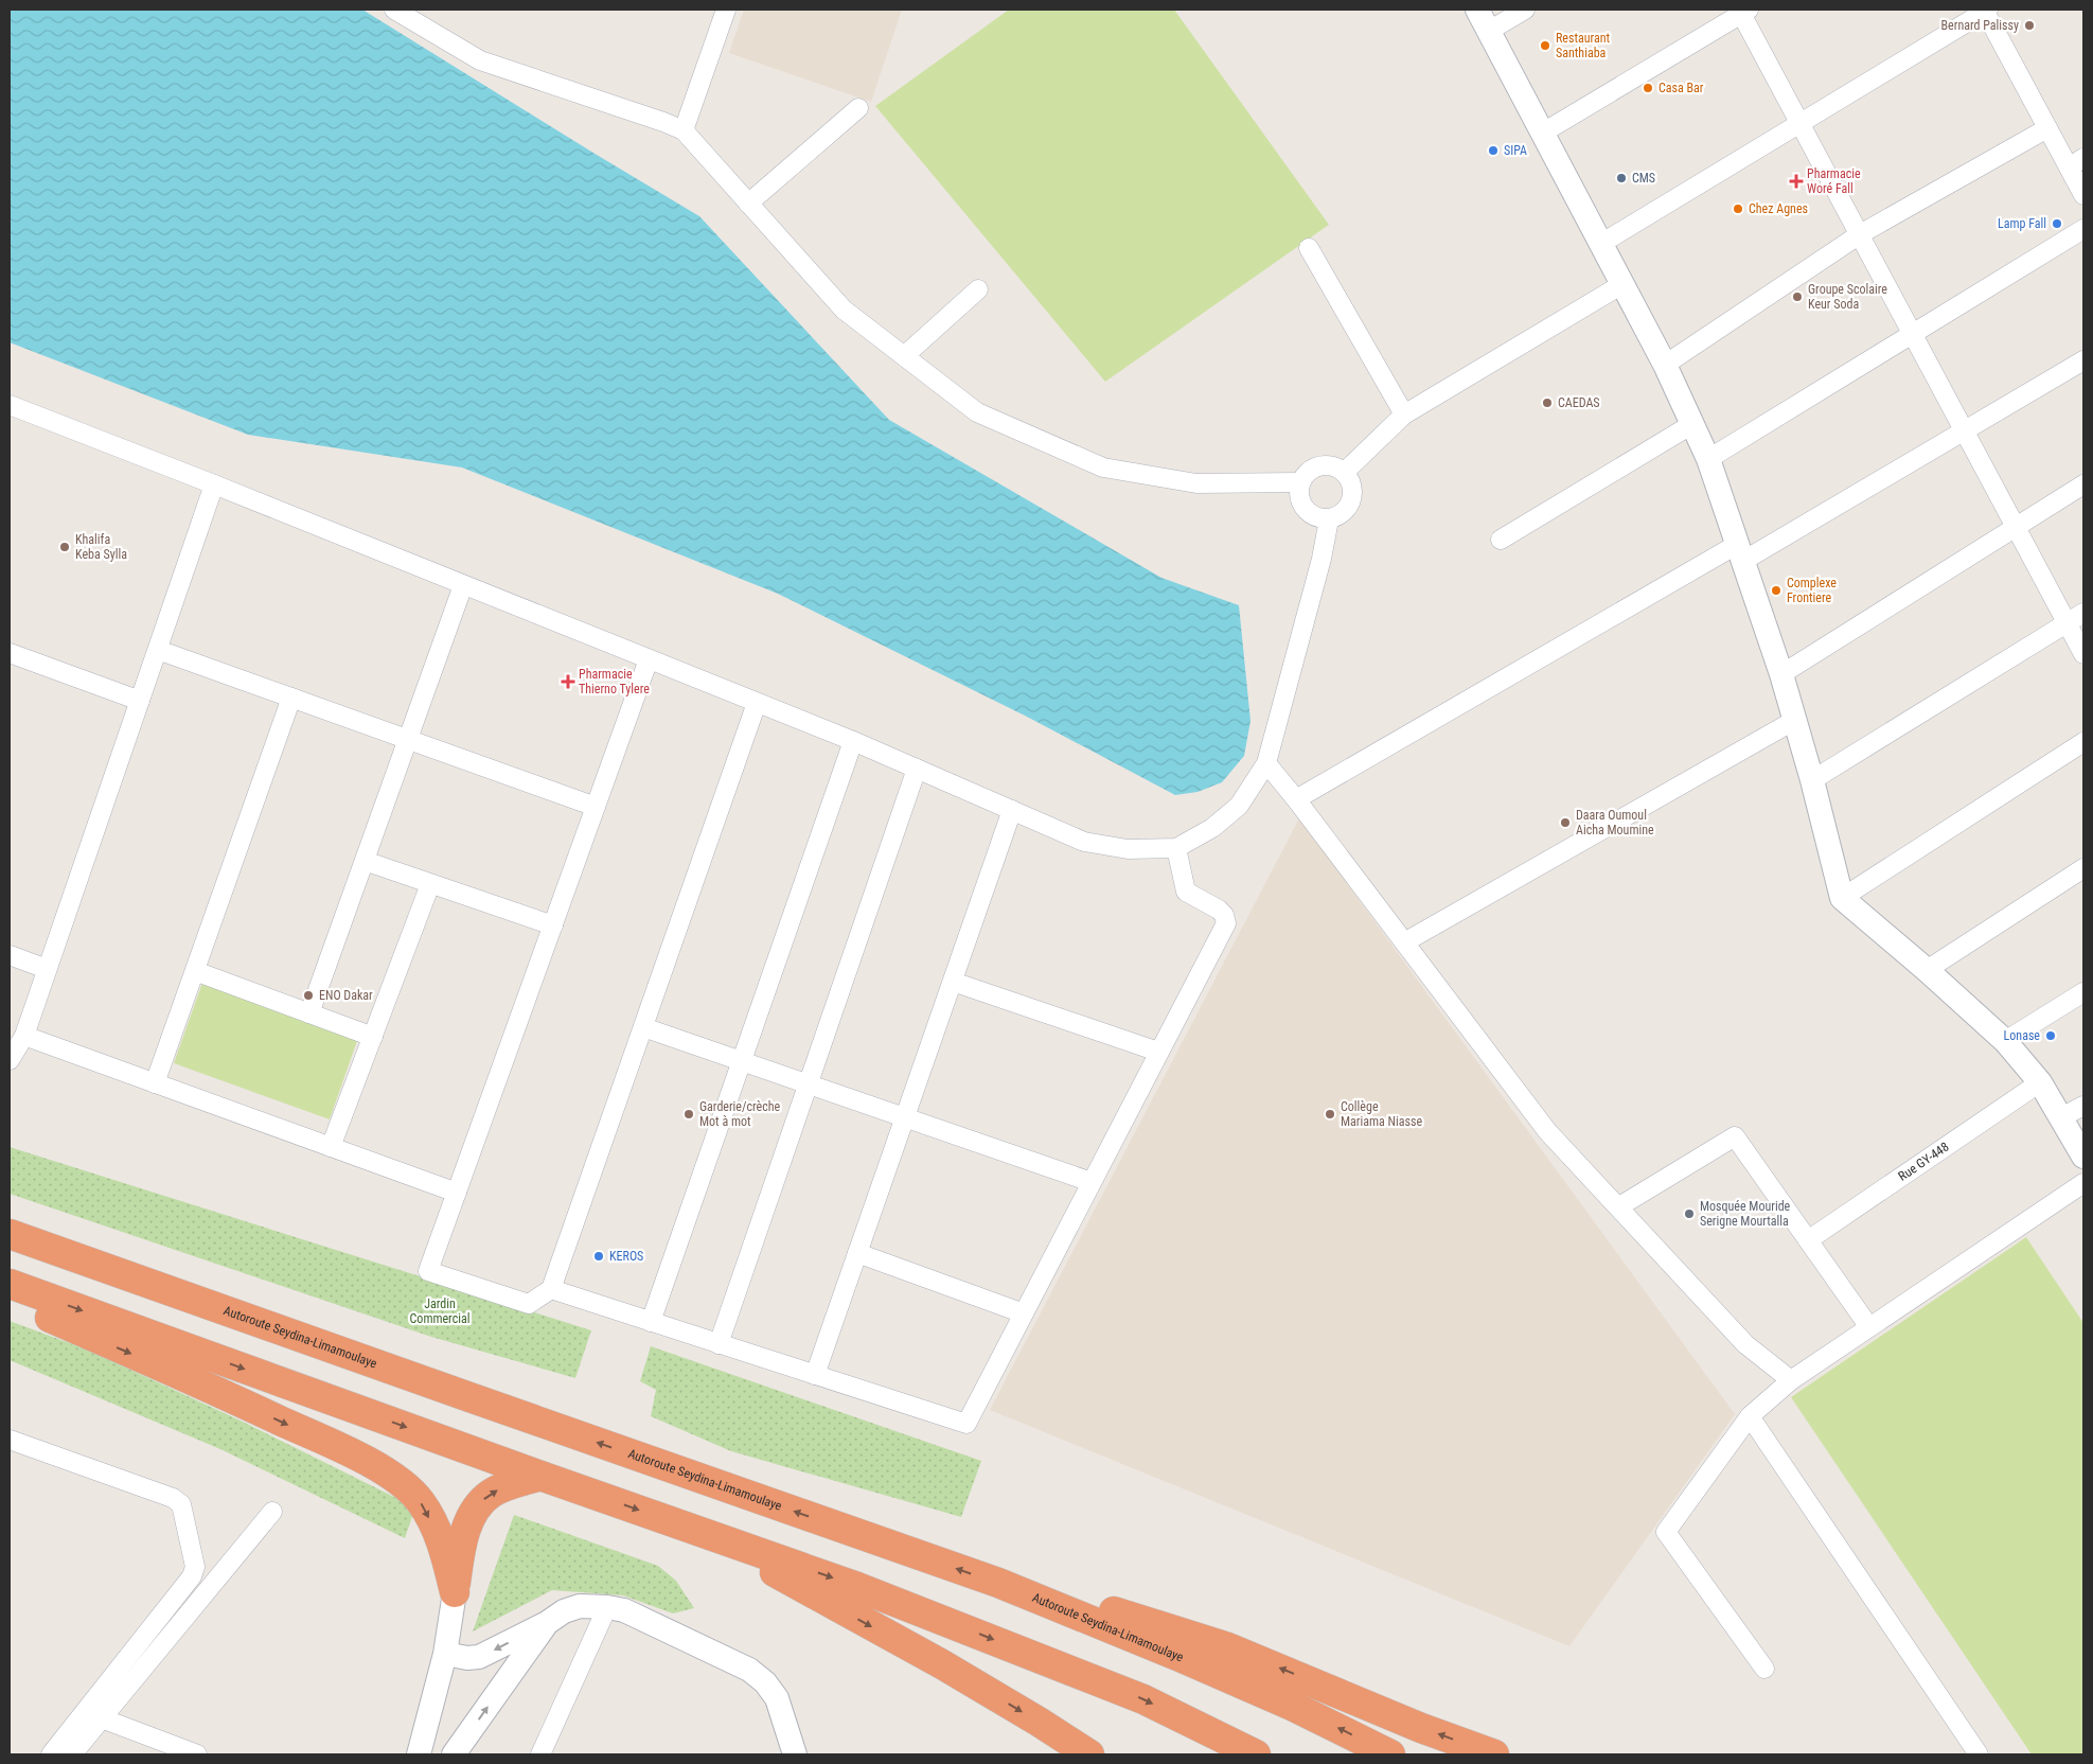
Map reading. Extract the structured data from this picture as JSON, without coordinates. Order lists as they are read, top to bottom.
{
  "streets": {
    "highway": ["Autoroute Seydina-Limamoulaye"],
    "street": ["Rue GY-448"]
  },
  "parks": ["Jardin Commercial"],
  "places": {
    "other": [
      "Bernard Palissy",
      "Restaurant Santhiaba",
      "Casa Bar",
      "SIPA",
      "CMS",
      "Chez Agnes",
      "Lamp Fall",
      "Groupe Scolaire Keur Soda",
      "CAEDAS",
      "Khalifa Keba Sylla",
      "Complexe Frontiere",
      "Daara Oumoul Aicha Moumine",
      "ENO Dakar",
      "Lonase",
      "Garderie/crèche Mot à mot",
      "Collège Mariama Niasse",
      "Mosquée Mouride Serigne Mourtalla",
      "KEROS"
    ],
    "health": ["Pharmacie Woré Fall", "Pharmacie Thierno Tylere"]
  }
}
